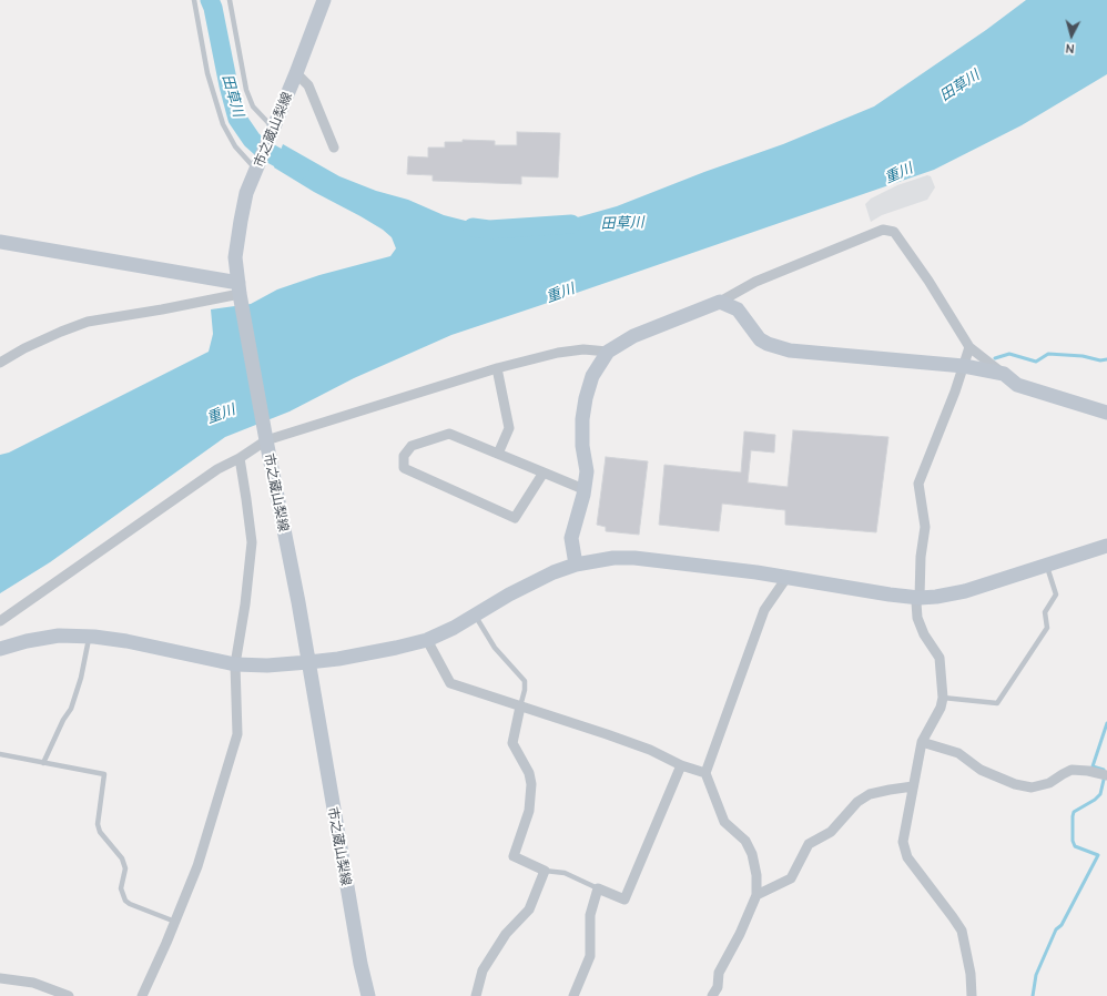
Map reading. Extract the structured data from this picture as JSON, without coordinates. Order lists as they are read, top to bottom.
{
  "streets": {
    "street": ["市之蔵山梨線"]
  },
  "water": ["田草川", "重川"],
  "north": "bottom"
}
